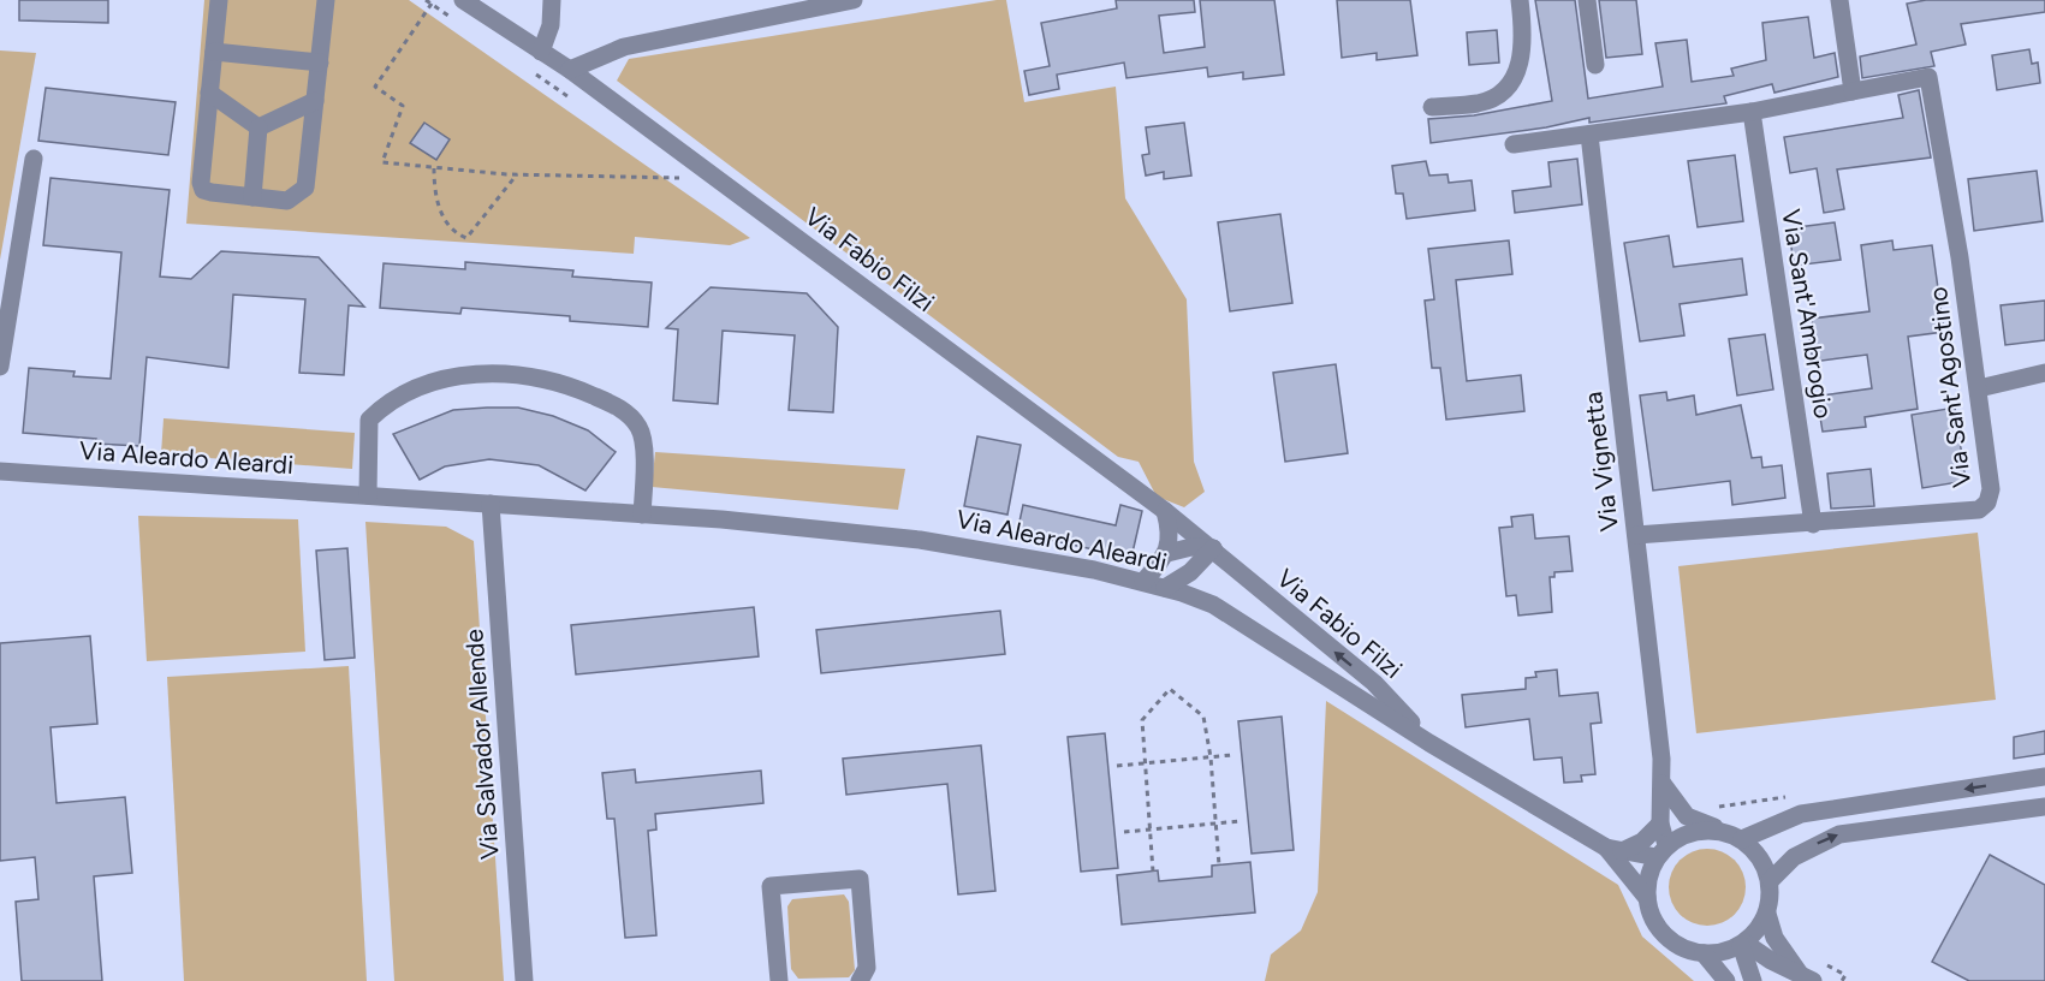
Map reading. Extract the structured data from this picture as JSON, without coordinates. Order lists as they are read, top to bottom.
{
  "streets": {
    "street": [
      "Via Fabio Filzi",
      "Via Sant'Ambrogio",
      "Via Sant'Agostino",
      "Via Aleardo Aleardi",
      "Via Vignetta",
      "Via Salvador Allende"
    ]
  },
  "crossings": [
    ["Via Fabio Filzi", "Via Aleardo Aleardi"],
    ["Via Sant'Ambrogio", "Via Sant'Agostino"],
    ["Via Sant'Agostino", "Via Vignetta"],
    ["Via Aleardo Aleardi", "Via Salvador Allende"]
  ]
}
